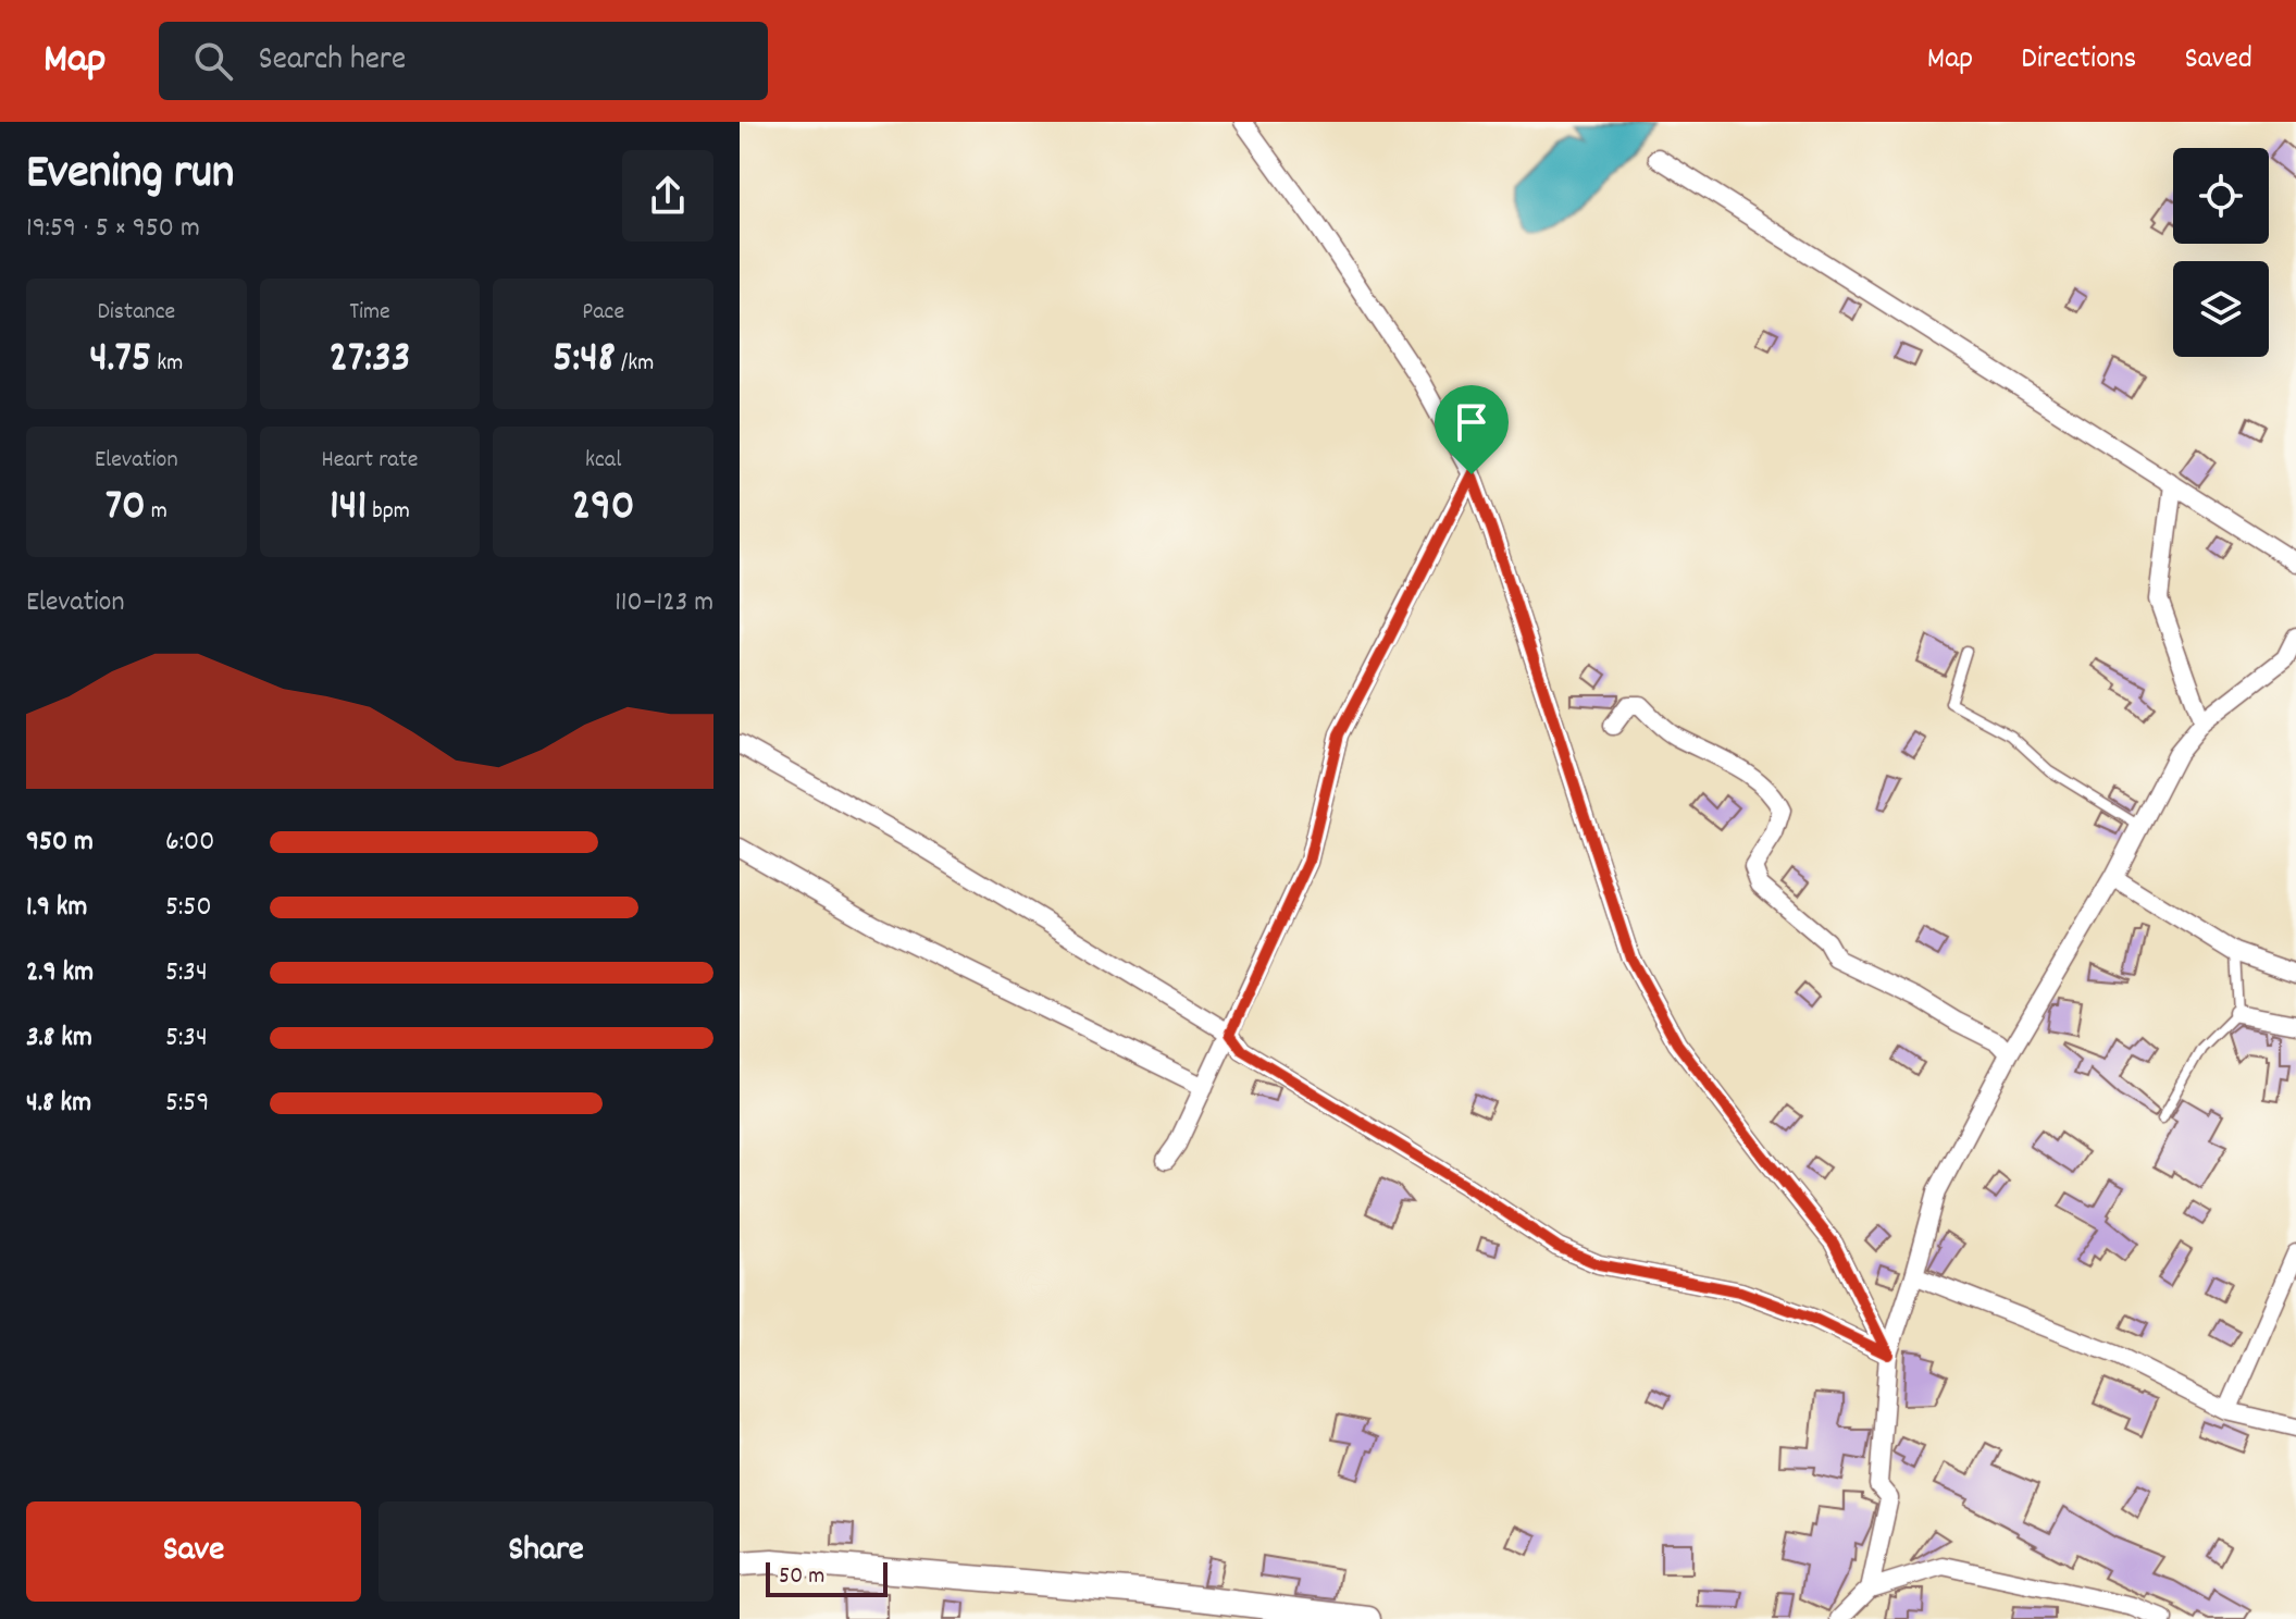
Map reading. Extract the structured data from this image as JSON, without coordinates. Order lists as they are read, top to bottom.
{
  "scale_bar": "50 m",
  "page": {
    "header": "Map",
    "search": "Search here",
    "nav": ["Map", "Directions", "Saved"],
    "heading": ["Evening run", "19:59 · 5 × 950 m"],
    "stats": [
      ["Distance", "4.75 km"],
      ["Time", "27:33"],
      ["Pace", "5:48 /km"],
      ["Elevation", "70 m"],
      ["Heart rate", "141 bpm"],
      ["kcal", "290"]
    ],
    "chart": ["Elevation", "110–123 m"],
    "list": [
      {
        "name": "950 m",
        "note": "6:00"
      },
      {
        "name": "1.9 km",
        "note": "5:50"
      },
      {
        "name": "2.9 km",
        "note": "5:34"
      },
      {
        "name": "3.8 km",
        "note": "5:34"
      },
      {
        "name": "4.8 km",
        "note": "5:59"
      }
    ],
    "buttons": ["Save", "Share"],
    "scale": "50 m"
  }
}
